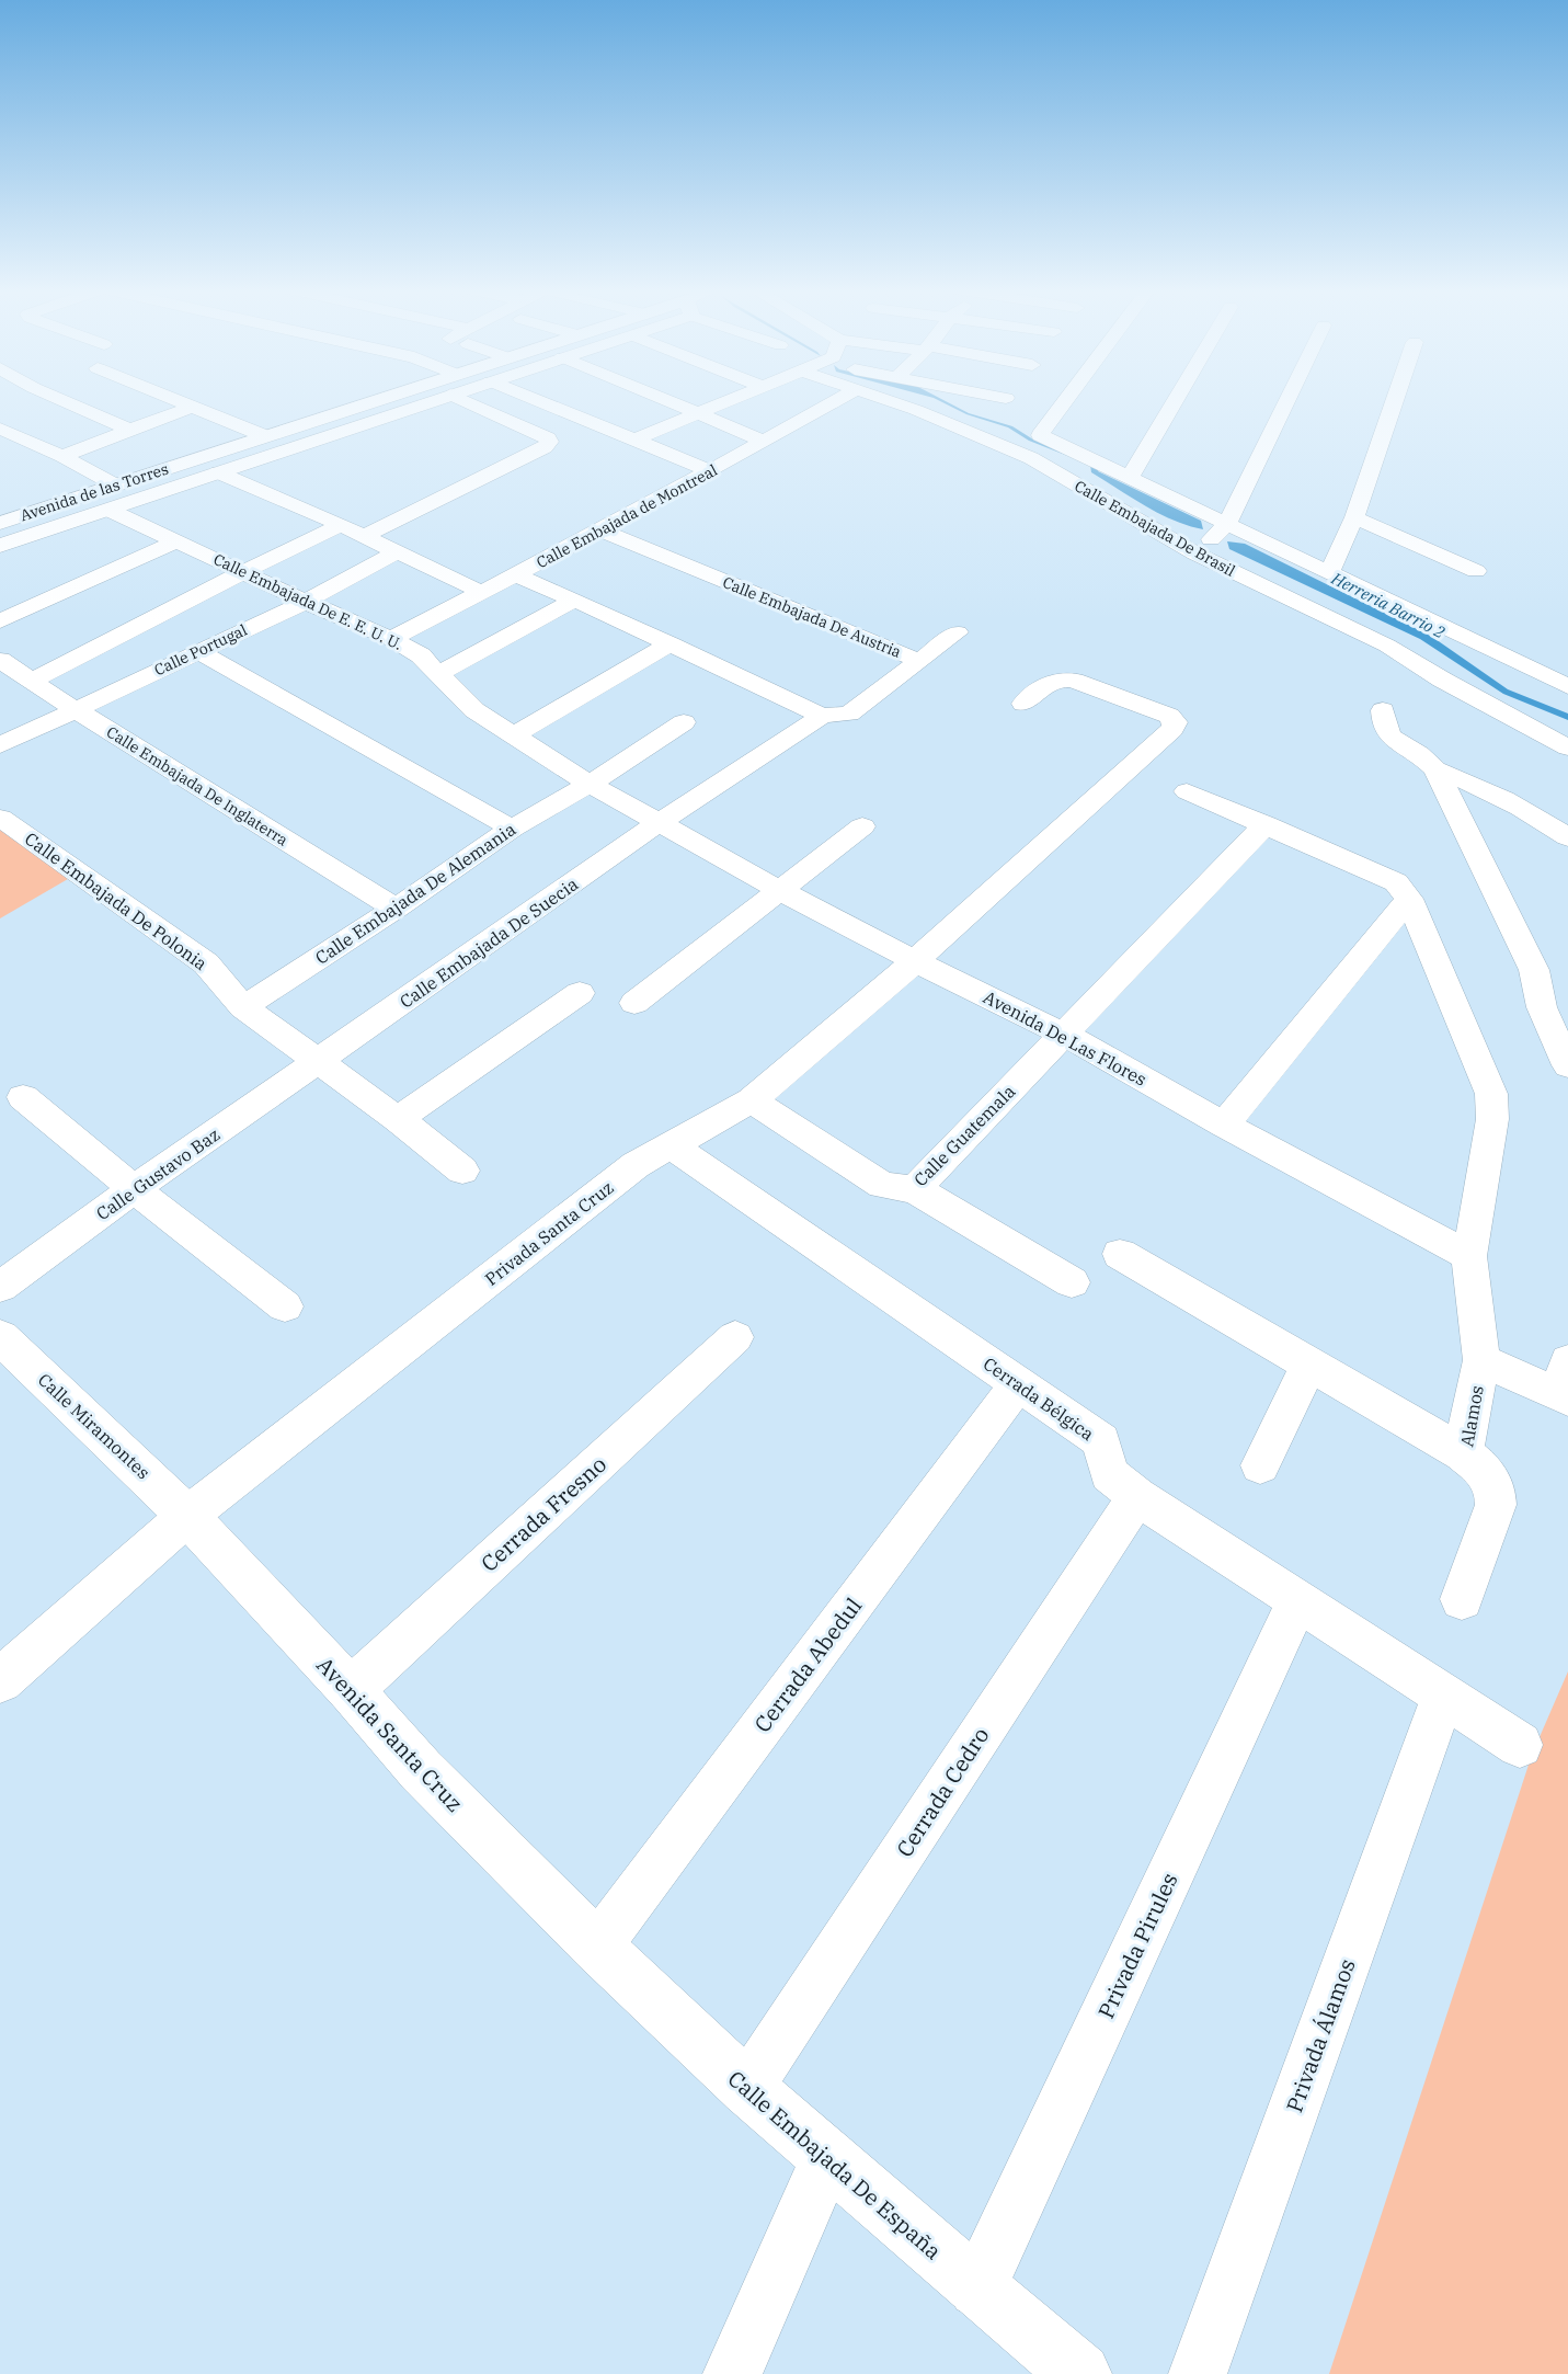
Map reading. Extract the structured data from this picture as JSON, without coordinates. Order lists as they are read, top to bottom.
{
  "streets": {
    "main road": [
      "Avenida de las Torres",
      "Calle Miramontes",
      "Avenida Santa Cruz",
      "Calle Embajada De España"
    ],
    "street": [
      "Calle Embajada de Montreal",
      "Calle Embajada De Brasil",
      "Calle Embajada De E. E. U. U.",
      "Calle Embajada De Austria",
      "Calle Portugal",
      "Calle Embajada De Inglaterra",
      "Calle Embajada De Alemania",
      "Calle Embajada De Polonia",
      "Calle Embajada De Suecia",
      "Avenida De Las Flores",
      "Calle Guatemala",
      "Calle Gustavo Baz",
      "Privada Santa Cruz",
      "Cerrada Bélgica",
      "Alamos",
      "Cerrada Fresno",
      "Cerrada Abedul",
      "Cerrada Cedro",
      "Privada Pirules",
      "Privada Álamos"
    ]
  },
  "crossings": [
    ["Calle Embajada de Montreal", "Calle Embajada De E. E. U. U."],
    ["Calle Embajada de Montreal", "Calle Embajada De Austria"],
    ["Calle Embajada De E. E. U. U.", "Calle Embajada De Austria"],
    ["Calle Embajada De E. E. U. U.", "Calle Portugal"],
    ["Calle Embajada De E. E. U. U.", "Calle Embajada De Alemania"],
    ["Calle Embajada De E. E. U. U.", "Calle Embajada De Suecia"],
    ["Calle Embajada De E. E. U. U.", "Avenida De Las Flores"],
    ["Calle Embajada De Austria", "Calle Embajada De Suecia"],
    ["Calle Embajada De Austria", "Avenida De Las Flores"],
    ["Calle Portugal", "Calle Embajada De Inglaterra"],
    ["Calle Embajada De Inglaterra", "Calle Embajada De Alemania"],
    ["Calle Embajada De Alemania", "Calle Embajada De Polonia"],
    ["Calle Embajada De Polonia", "Calle Embajada De Suecia"],
    ["Calle Embajada De Polonia", "Calle Gustavo Baz"],
    ["Calle Embajada De Suecia", "Avenida De Las Flores"],
    ["Calle Embajada De Suecia", "Calle Gustavo Baz"],
    ["Avenida De Las Flores", "Calle Guatemala"],
    ["Avenida De Las Flores", "Privada Santa Cruz"],
    ["Avenida De Las Flores", "Alamos"],
    ["Calle Guatemala", "Privada Santa Cruz"],
    ["Privada Santa Cruz", "Cerrada Bélgica"],
    ["Privada Santa Cruz", "Calle Miramontes"],
    ["Privada Santa Cruz", "Avenida Santa Cruz"],
    ["Cerrada Bélgica", "Cerrada Abedul"],
    ["Cerrada Bélgica", "Cerrada Cedro"],
    ["Cerrada Bélgica", "Privada Pirules"],
    ["Cerrada Bélgica", "Privada Álamos"],
    ["Calle Miramontes", "Avenida Santa Cruz"],
    ["Cerrada Fresno", "Avenida Santa Cruz"],
    ["Cerrada Abedul", "Avenida Santa Cruz"],
    ["Cerrada Abedul", "Calle Embajada De España"],
    ["Avenida Santa Cruz", "Calle Embajada De España"],
    ["Cerrada Cedro", "Calle Embajada De España"],
    ["Privada Pirules", "Calle Embajada De España"]
  ],
  "water": ["Herreria Barrio 2"]
}
